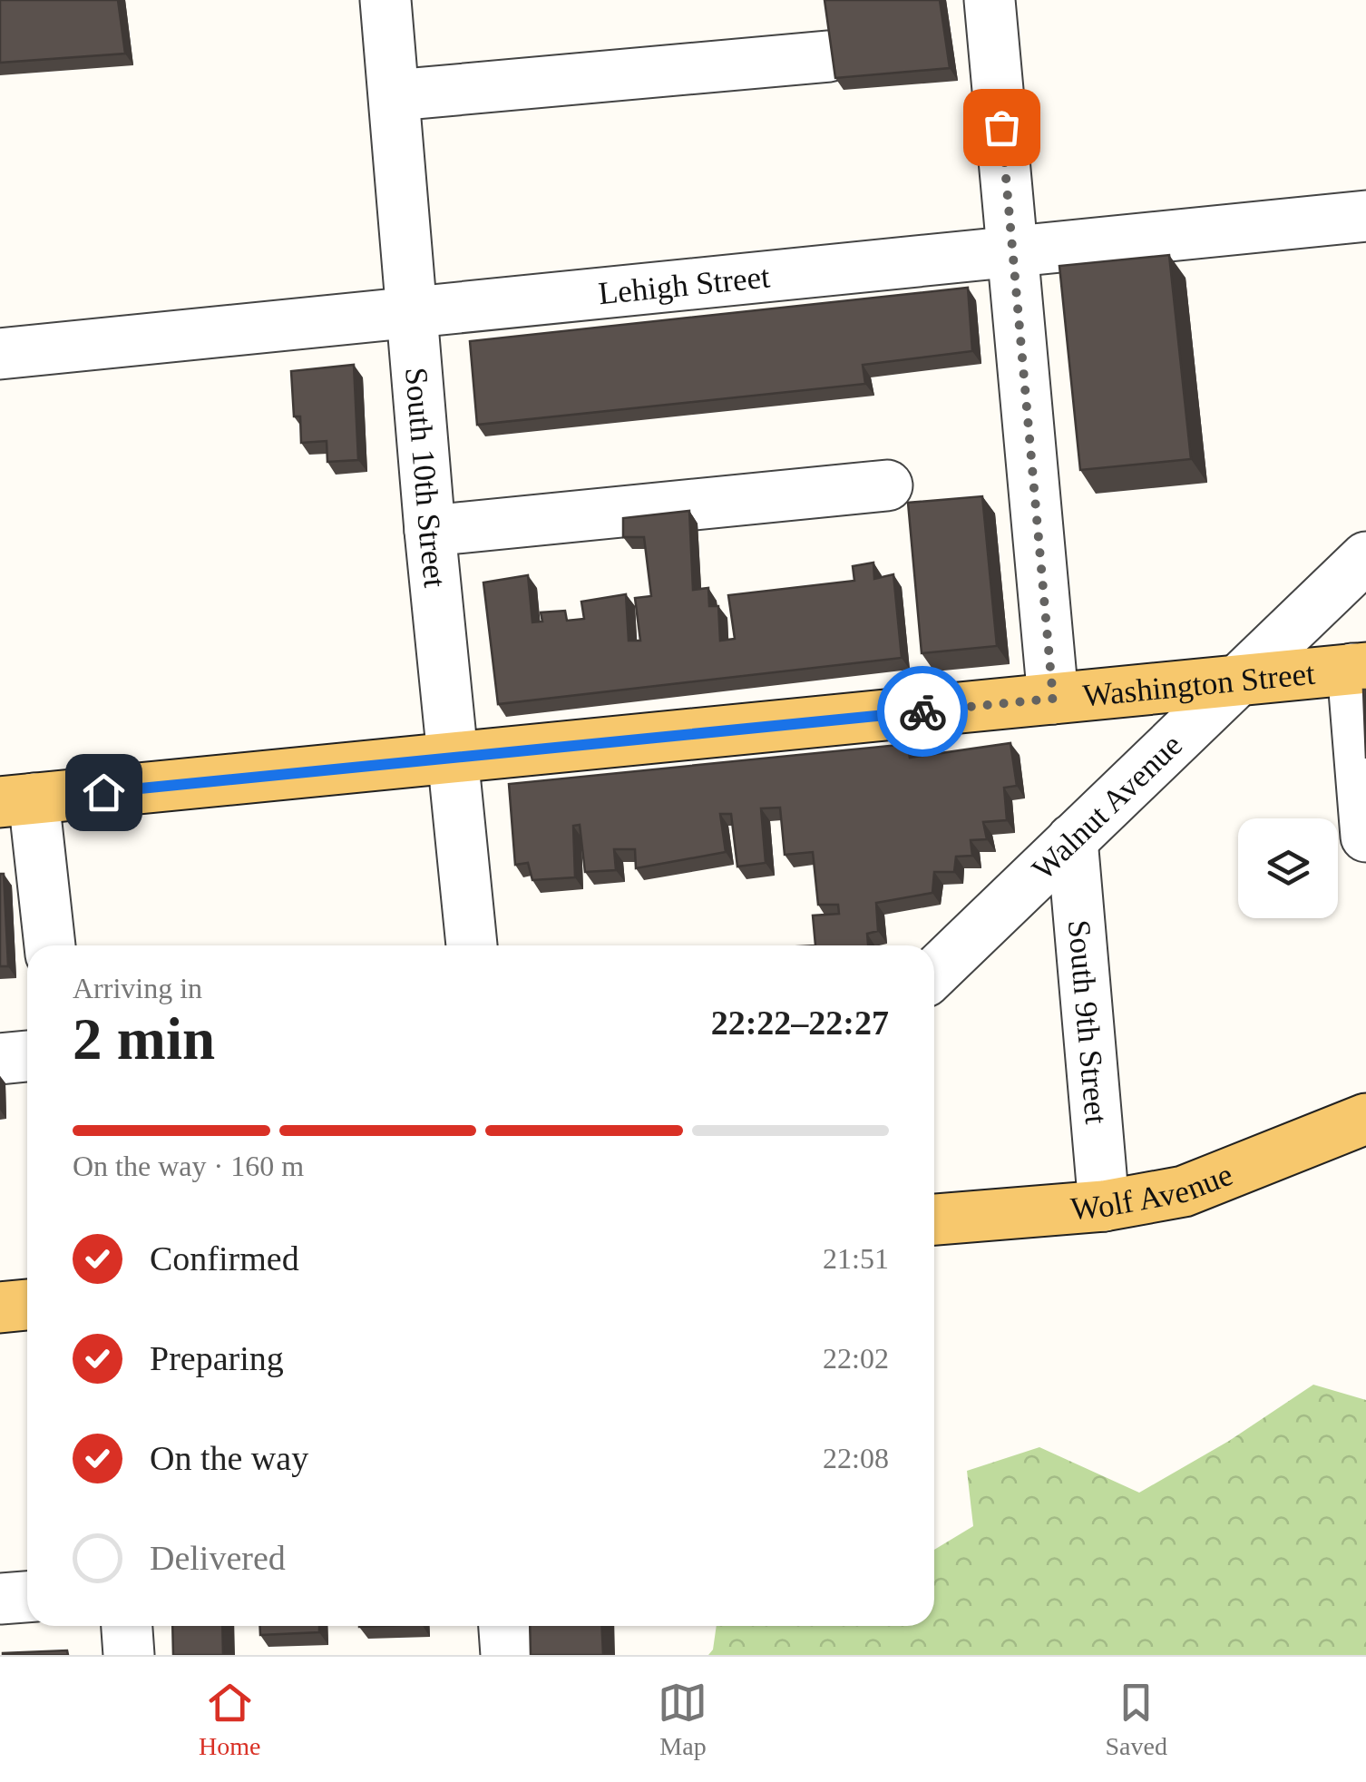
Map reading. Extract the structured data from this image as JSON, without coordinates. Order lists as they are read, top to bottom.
{
  "streets": {
    "main road": ["Washington Street", "Wolf Avenue"],
    "street": [
      "Lehigh Street",
      "South 10th Street",
      "Walnut Avenue",
      "South 9th Street"
    ]
  },
  "crossings": [
    ["Lehigh Street", "South 10th Street"],
    ["South 10th Street", "Washington Street"],
    ["Washington Street", "Walnut Avenue"],
    ["Walnut Avenue", "South 9th Street"],
    ["South 9th Street", "Wolf Avenue"]
  ],
  "page": {
    "heading": ["2 min", "Arriving in", "22:22–22:27"],
    "bar": "On the way · 160 m",
    "list": [
      ["Confirmed", "21:51"],
      ["Preparing", "22:02"],
      ["On the way", "22:08"],
      "Delivered"
    ],
    "tabs": ["Home", "Map", "Saved"]
  }
}
